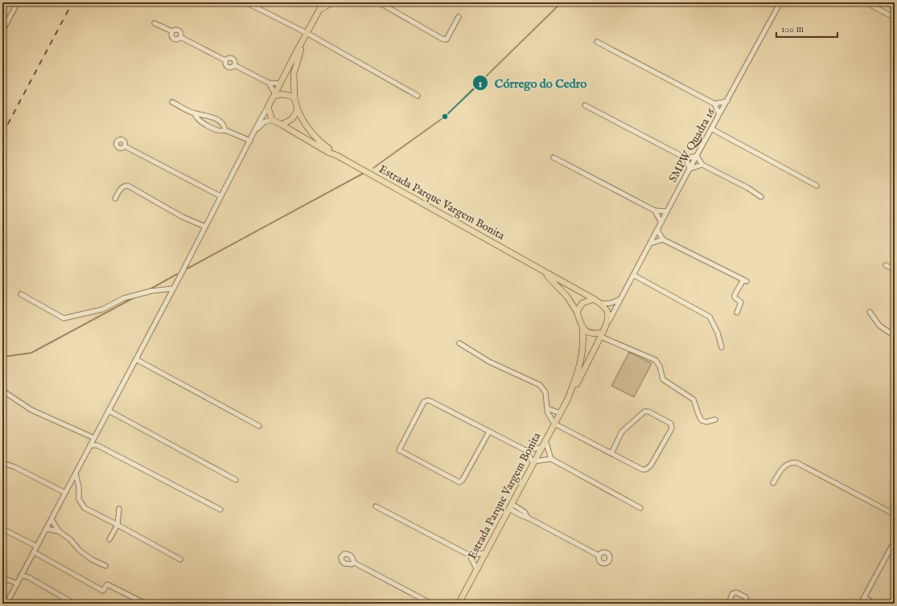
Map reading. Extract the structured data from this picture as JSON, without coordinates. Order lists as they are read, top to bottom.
{
  "streets": {
    "main road": ["Estrada Parque Vargem Bonita"],
    "street": ["SMPW Quadra 16"]
  },
  "crossings": [
    ["SMPW Quadra 16", "Estrada Parque Vargem Bonita"]
  ],
  "places": ["Córrego do Cedro"],
  "scale_bar": "100 m"
}
